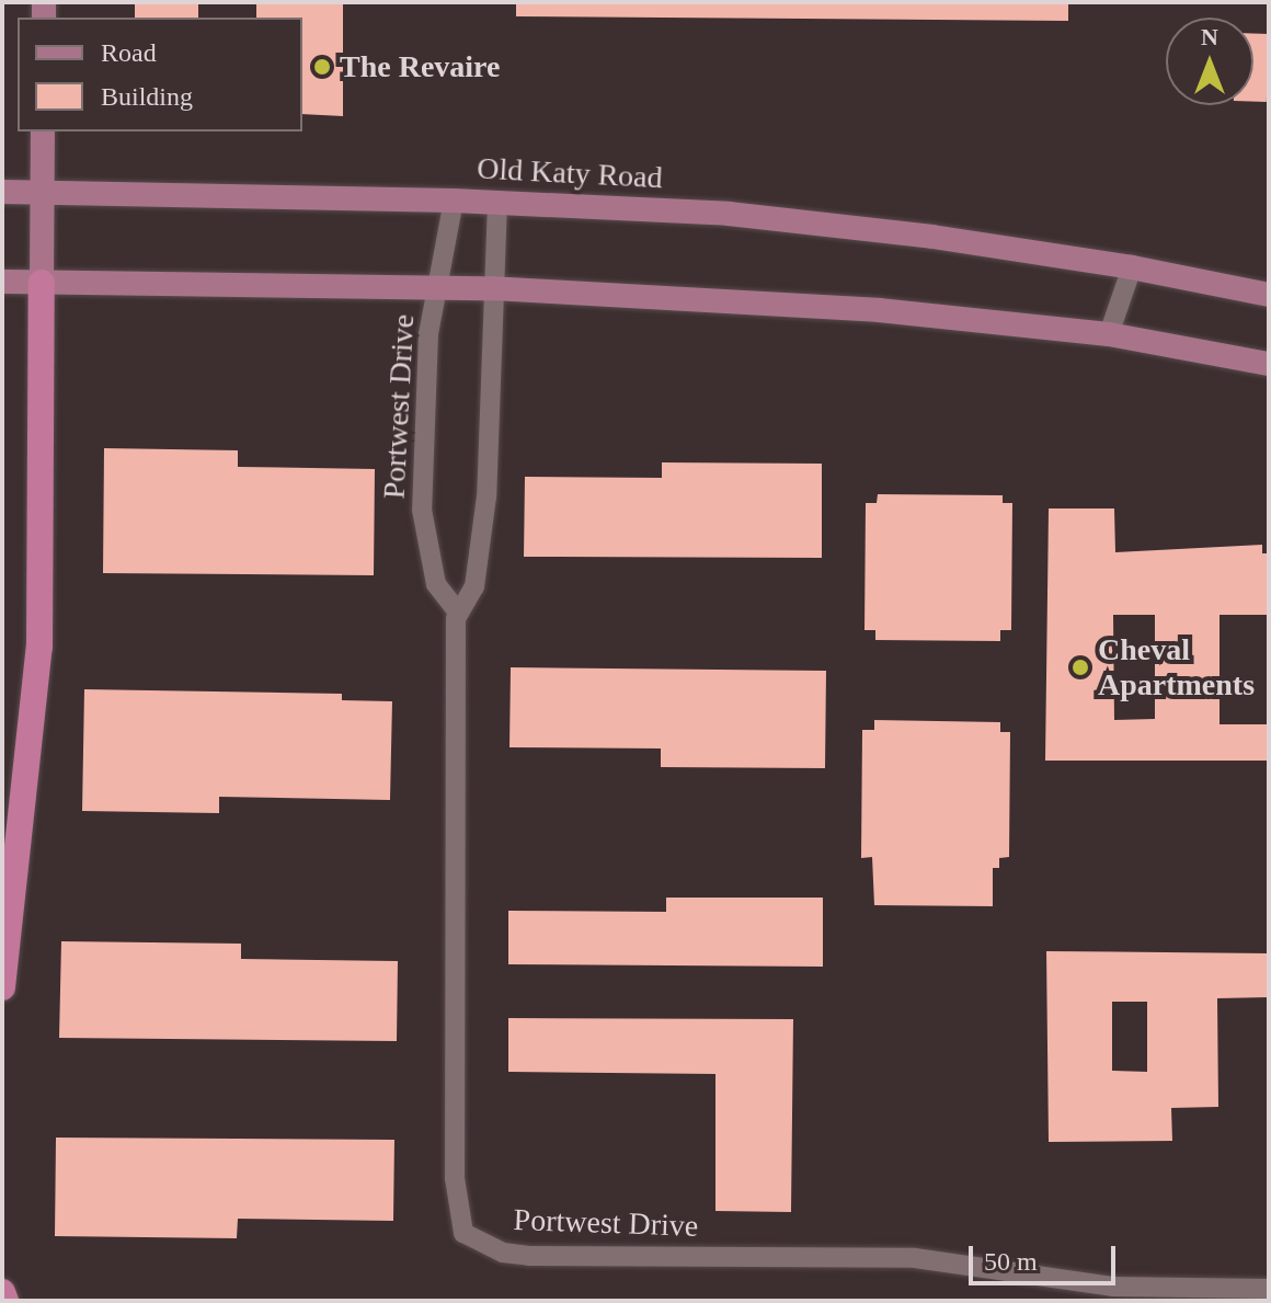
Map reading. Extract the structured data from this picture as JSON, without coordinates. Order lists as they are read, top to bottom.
{
  "streets": {
    "main road": ["Old Katy Road"],
    "street": ["Portwest Drive"]
  },
  "crossings": [
    ["Old Katy Road", "Portwest Drive"]
  ],
  "places": ["The Revaire", "Cheval Apartments"],
  "legend": ["Road", "Building"],
  "scale_bar": "50 m",
  "north": "top"
}
